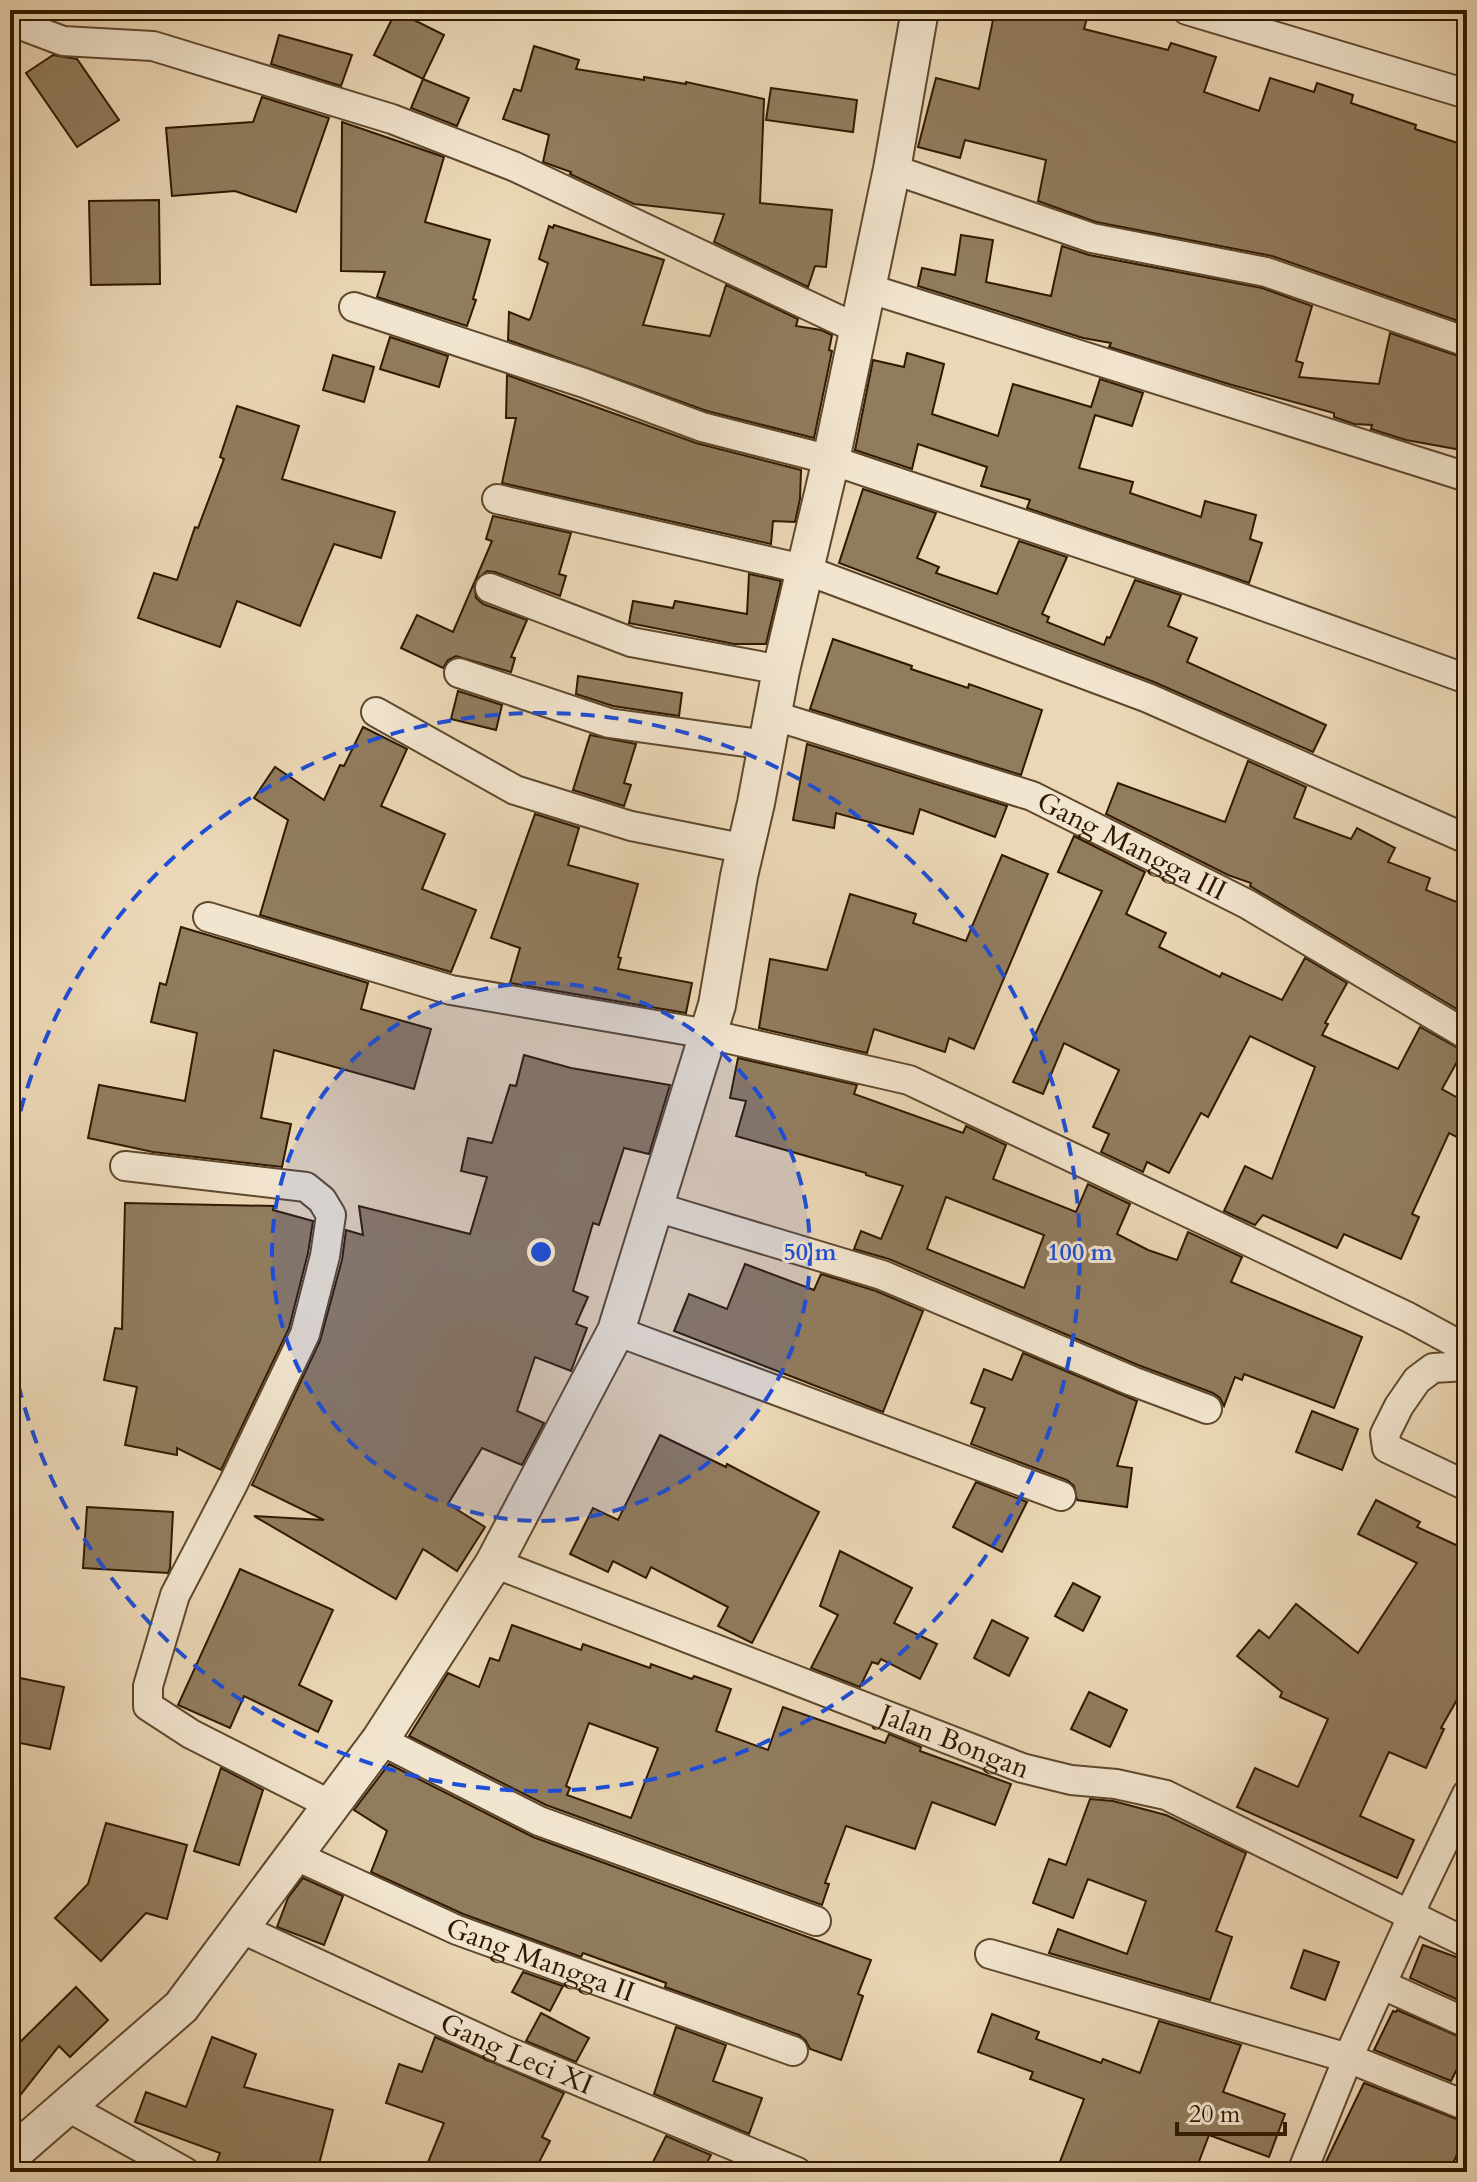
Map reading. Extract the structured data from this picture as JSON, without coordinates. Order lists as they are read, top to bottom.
{
  "streets": {
    "street": [
      "Gang Mangga III",
      "Jalan Bongan",
      "Gang Mangga II",
      "Gang Leci XI"
    ]
  },
  "scale_bar": "20 m",
  "rings": ["50 m", "100 m"]
}
